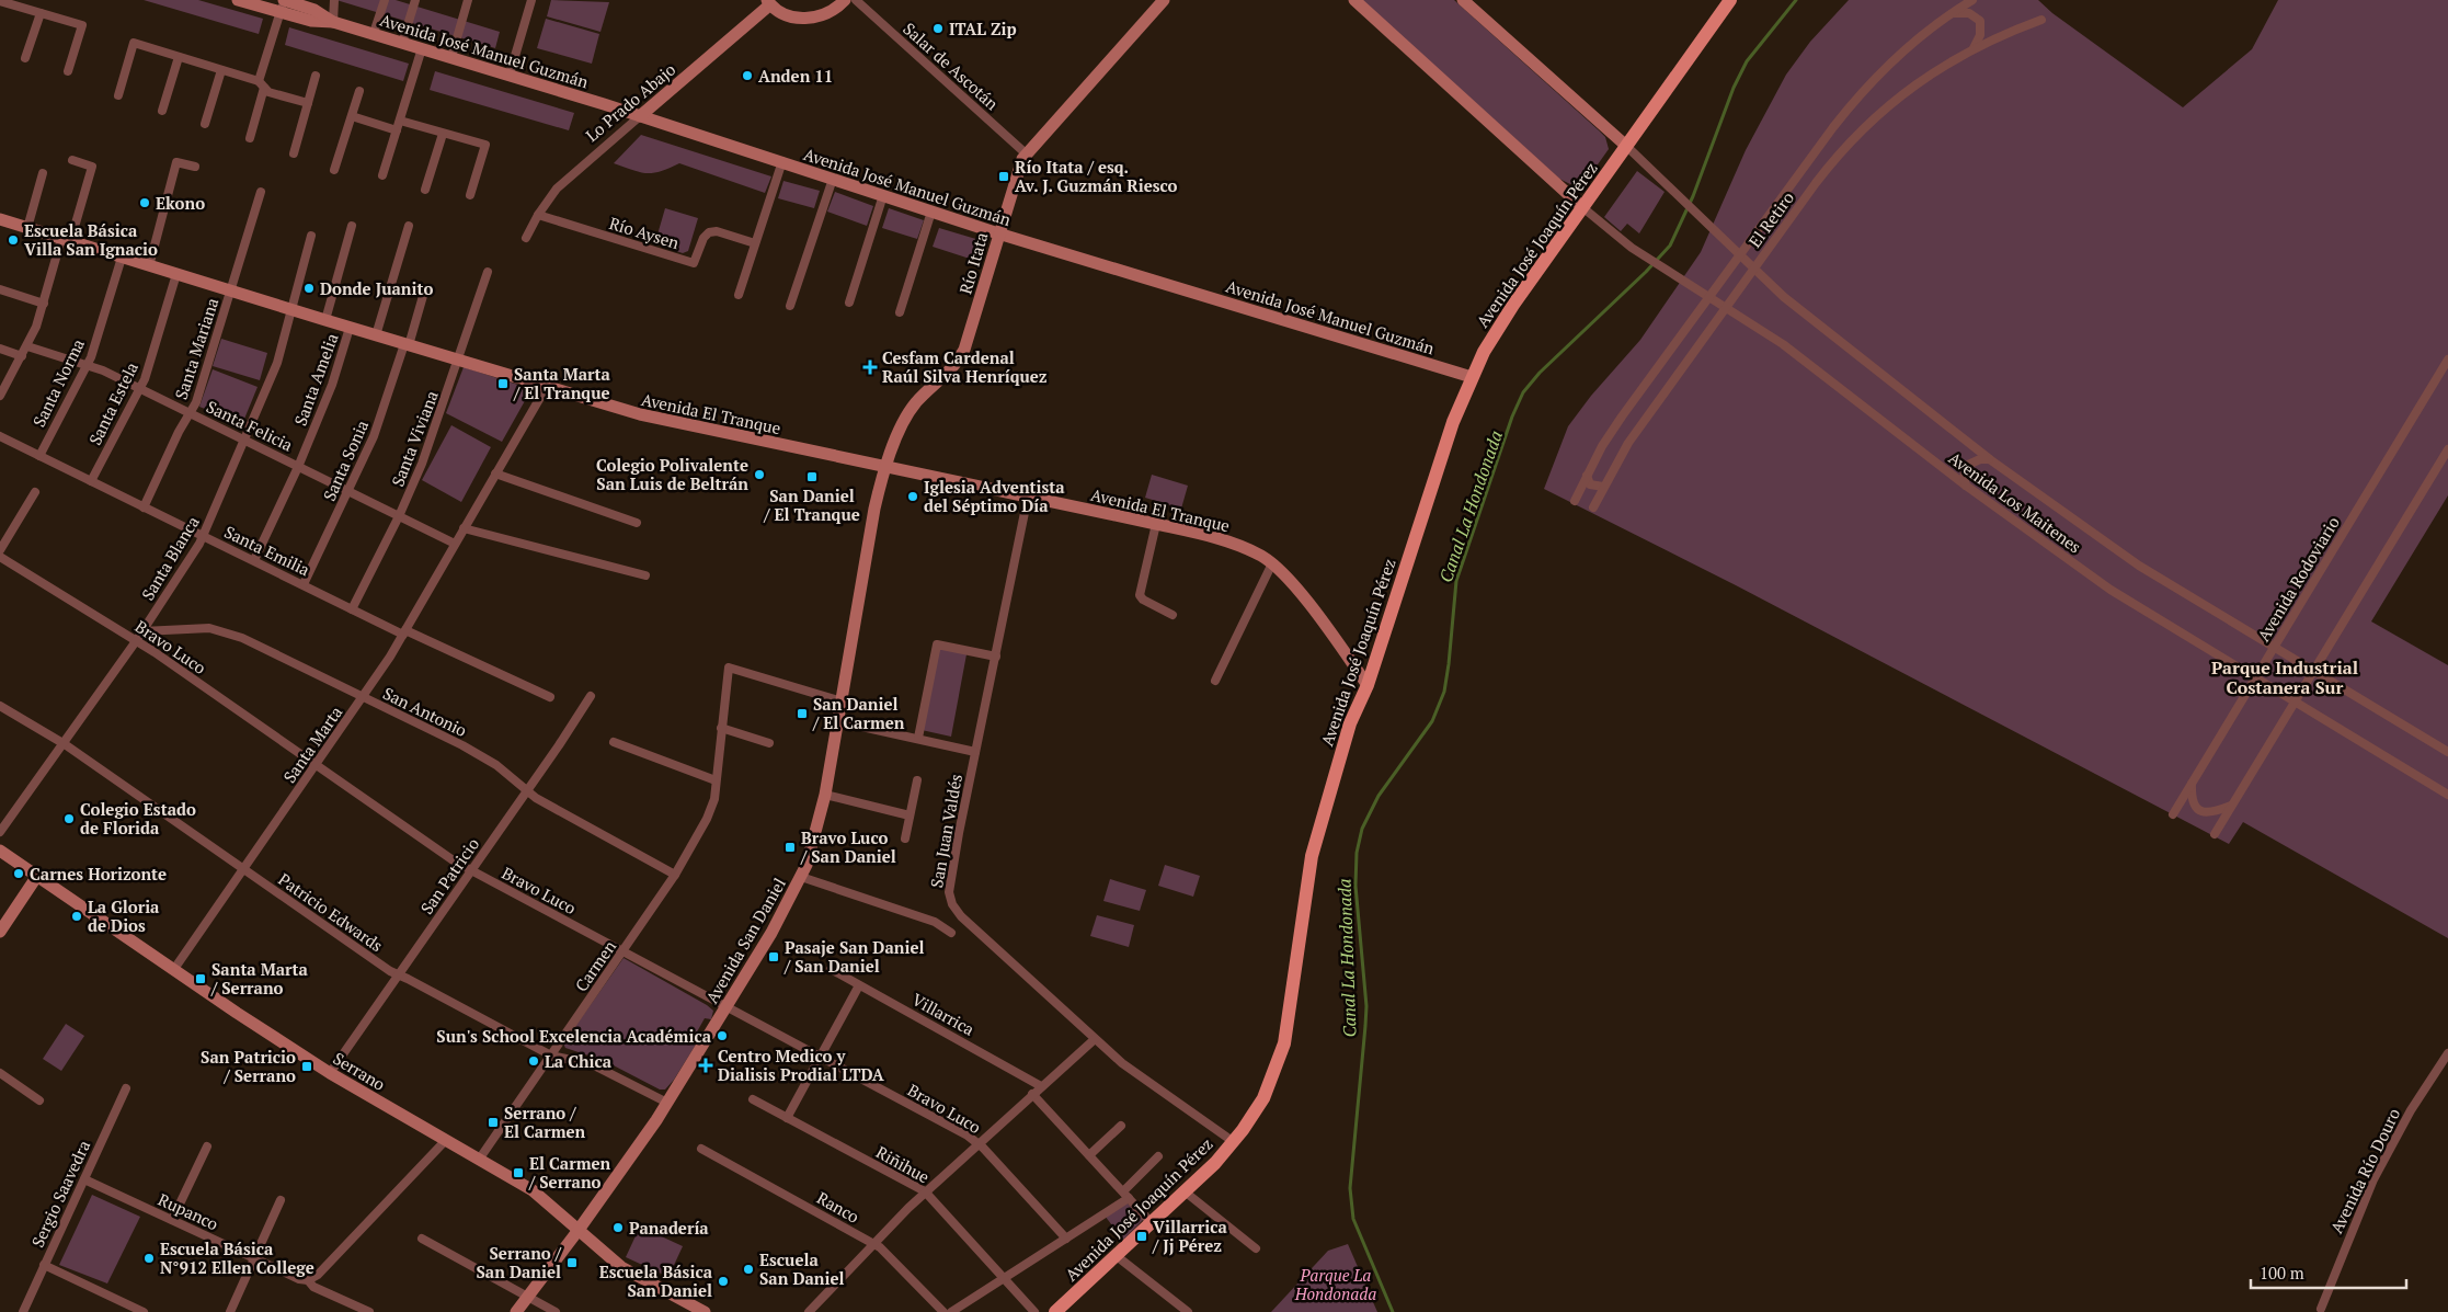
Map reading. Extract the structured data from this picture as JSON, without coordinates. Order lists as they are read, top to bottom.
{
  "streets": {
    "main road": ["Avenida José Joaquín Pérez"],
    "street": [
      "Avenida José Manuel Guzmán",
      "Salar de Ascotán",
      "Lo Prado Abajo",
      "El Retiro",
      "Río Aysen",
      "Río Itata",
      "Santa Mariana",
      "Santa Amelia",
      "Santa Norma",
      "Santa Estela",
      "Avenida El Tranque",
      "Santa Felicia",
      "Santa Viviana",
      "Santa Sonia",
      "Avenida Los Maitenes",
      "Santa Emilia",
      "Santa Blanca",
      "Avenida Rodoviario",
      "Bravo Luco",
      "San Antonio",
      "Santa Marta",
      "San Juan Valdés",
      "San Patricio",
      "Patricio Edwards",
      "Avenida San Daniel",
      "Carmen",
      "Villarrica",
      "Serrano",
      "Riñihue",
      "Avenida Río Douro",
      "Sergio Saavedra",
      "Ranco",
      "Rupanco"
    ]
  },
  "crossings": [
    ["Avenida José Manuel Guzmán", "Lo Prado Abajo"],
    ["Avenida José Manuel Guzmán", "Avenida José Joaquín Pérez"],
    ["Avenida José Manuel Guzmán", "Río Itata"],
    ["Salar de Ascotán", "Río Itata"],
    ["Lo Prado Abajo", "Río Aysen"],
    ["El Retiro", "Avenida Los Maitenes"],
    ["Avenida José Joaquín Pérez", "Avenida El Tranque"],
    ["Avenida José Joaquín Pérez", "Avenida Los Maitenes"],
    ["Avenida José Joaquín Pérez", "San Juan Valdés"],
    ["Río Itata", "Avenida El Tranque"],
    ["Río Itata", "Avenida San Daniel"],
    ["Santa Mariana", "Avenida El Tranque"],
    ["Santa Mariana", "Santa Felicia"],
    ["Santa Mariana", "Santa Emilia"],
    ["Santa Amelia", "Avenida El Tranque"],
    ["Santa Amelia", "Santa Felicia"],
    ["Santa Amelia", "Santa Emilia"],
    ["Santa Norma", "Avenida El Tranque"],
    ["Santa Norma", "Santa Felicia"],
    ["Santa Norma", "Santa Emilia"],
    ["Santa Estela", "Avenida El Tranque"],
    ["Santa Estela", "Santa Felicia"],
    ["Santa Estela", "Santa Emilia"],
    ["Avenida El Tranque", "Santa Viviana"],
    ["Avenida El Tranque", "Santa Sonia"],
    ["Avenida El Tranque", "Santa Blanca"],
    ["Avenida El Tranque", "Santa Marta"],
    ["Avenida El Tranque", "San Juan Valdés"],
    ["Avenida El Tranque", "Avenida San Daniel"],
    ["Santa Felicia", "Santa Viviana"],
    ["Santa Felicia", "Santa Sonia"],
    ["Santa Felicia", "Santa Blanca"],
    ["Santa Felicia", "Santa Marta"],
    ["Santa Viviana", "Santa Emilia"],
    ["Santa Sonia", "Santa Emilia"],
    ["Avenida Los Maitenes", "Avenida Rodoviario"],
    ["Santa Emilia", "Santa Blanca"],
    ["Santa Emilia", "Santa Marta"],
    ["Santa Blanca", "Bravo Luco"],
    ["Santa Blanca", "San Antonio"],
    ["Santa Blanca", "Patricio Edwards"],
    ["Bravo Luco", "Santa Marta"],
    ["Bravo Luco", "San Patricio"],
    ["Bravo Luco", "Avenida San Daniel"],
    ["Bravo Luco", "Carmen"],
    ["San Antonio", "Santa Marta"],
    ["San Antonio", "San Patricio"],
    ["San Antonio", "Carmen"],
    ["Santa Marta", "Patricio Edwards"],
    ["Santa Marta", "Serrano"],
    ["San Patricio", "Patricio Edwards"],
    ["San Patricio", "Serrano"],
    ["Patricio Edwards", "Avenida San Daniel"],
    ["Patricio Edwards", "Carmen"],
    ["Avenida San Daniel", "Carmen"],
    ["Avenida San Daniel", "Serrano"],
    ["Carmen", "Serrano"],
    ["Sergio Saavedra", "Rupanco"]
  ],
  "districts": ["Parque Industrial Costanera Sur"],
  "water": ["Canal La Hondonada"],
  "parks": ["Parque La Hondonada"],
  "places": {
    "other": [
      "ITAL Zip",
      "Anden 11",
      "Ekono",
      "Escuela Básica Villa San Ignacio",
      "Donde Juanito",
      "Colegio Polivalente San Luis de Beltrán",
      "Iglesia Adventista del Séptimo Día",
      "Colegio Estado de Florida",
      "Carnes Horizonte",
      "La Gloria de Dios",
      "Sun's School Excelencia Académica",
      "La Chica",
      "Panadería",
      "Escuela Básica N°912 Ellen College",
      "Escuela San Daniel",
      "Escuela Básica San Daniel"
    ],
    "transit": [
      "Río Itata / esq. Av. J. Guzmán Riesco",
      "Santa Marta / El Tranque",
      "San Daniel / El Tranque",
      "San Daniel / El Carmen",
      "Bravo Luco / San Daniel",
      "Pasaje San Daniel / San Daniel",
      "Santa Marta / Serrano",
      "San Patricio / Serrano",
      "Serrano / El Carmen",
      "El Carmen / Serrano",
      "Villarrica / Jj Pérez",
      "Serrano / San Daniel"
    ],
    "health": ["Cesfam Cardenal Raúl Silva Henríquez", "Centro Medico y Dialisis Prodial LTDA"]
  },
  "scale_bar": "100 m"
}
